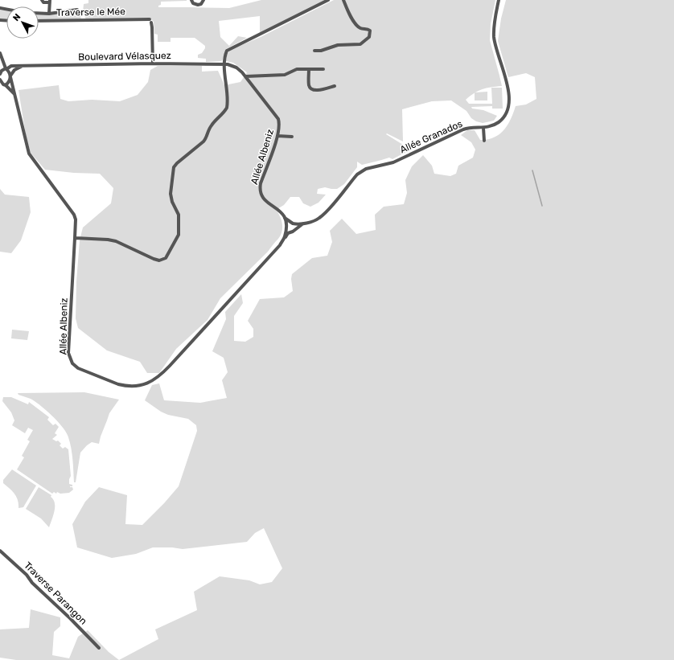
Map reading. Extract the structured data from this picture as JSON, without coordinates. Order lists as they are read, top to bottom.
{
  "streets": {
    "street": [
      "Traverse le Mée",
      "Boulevard Vélasquez",
      "Allée Granados",
      "Allée Albeniz",
      "Traverse Parangon"
    ]
  },
  "crossings": [
    ["Boulevard Vélasquez", "Allée Albeniz"],
    ["Allée Granados", "Allée Albeniz"]
  ],
  "north": "top left"
}
